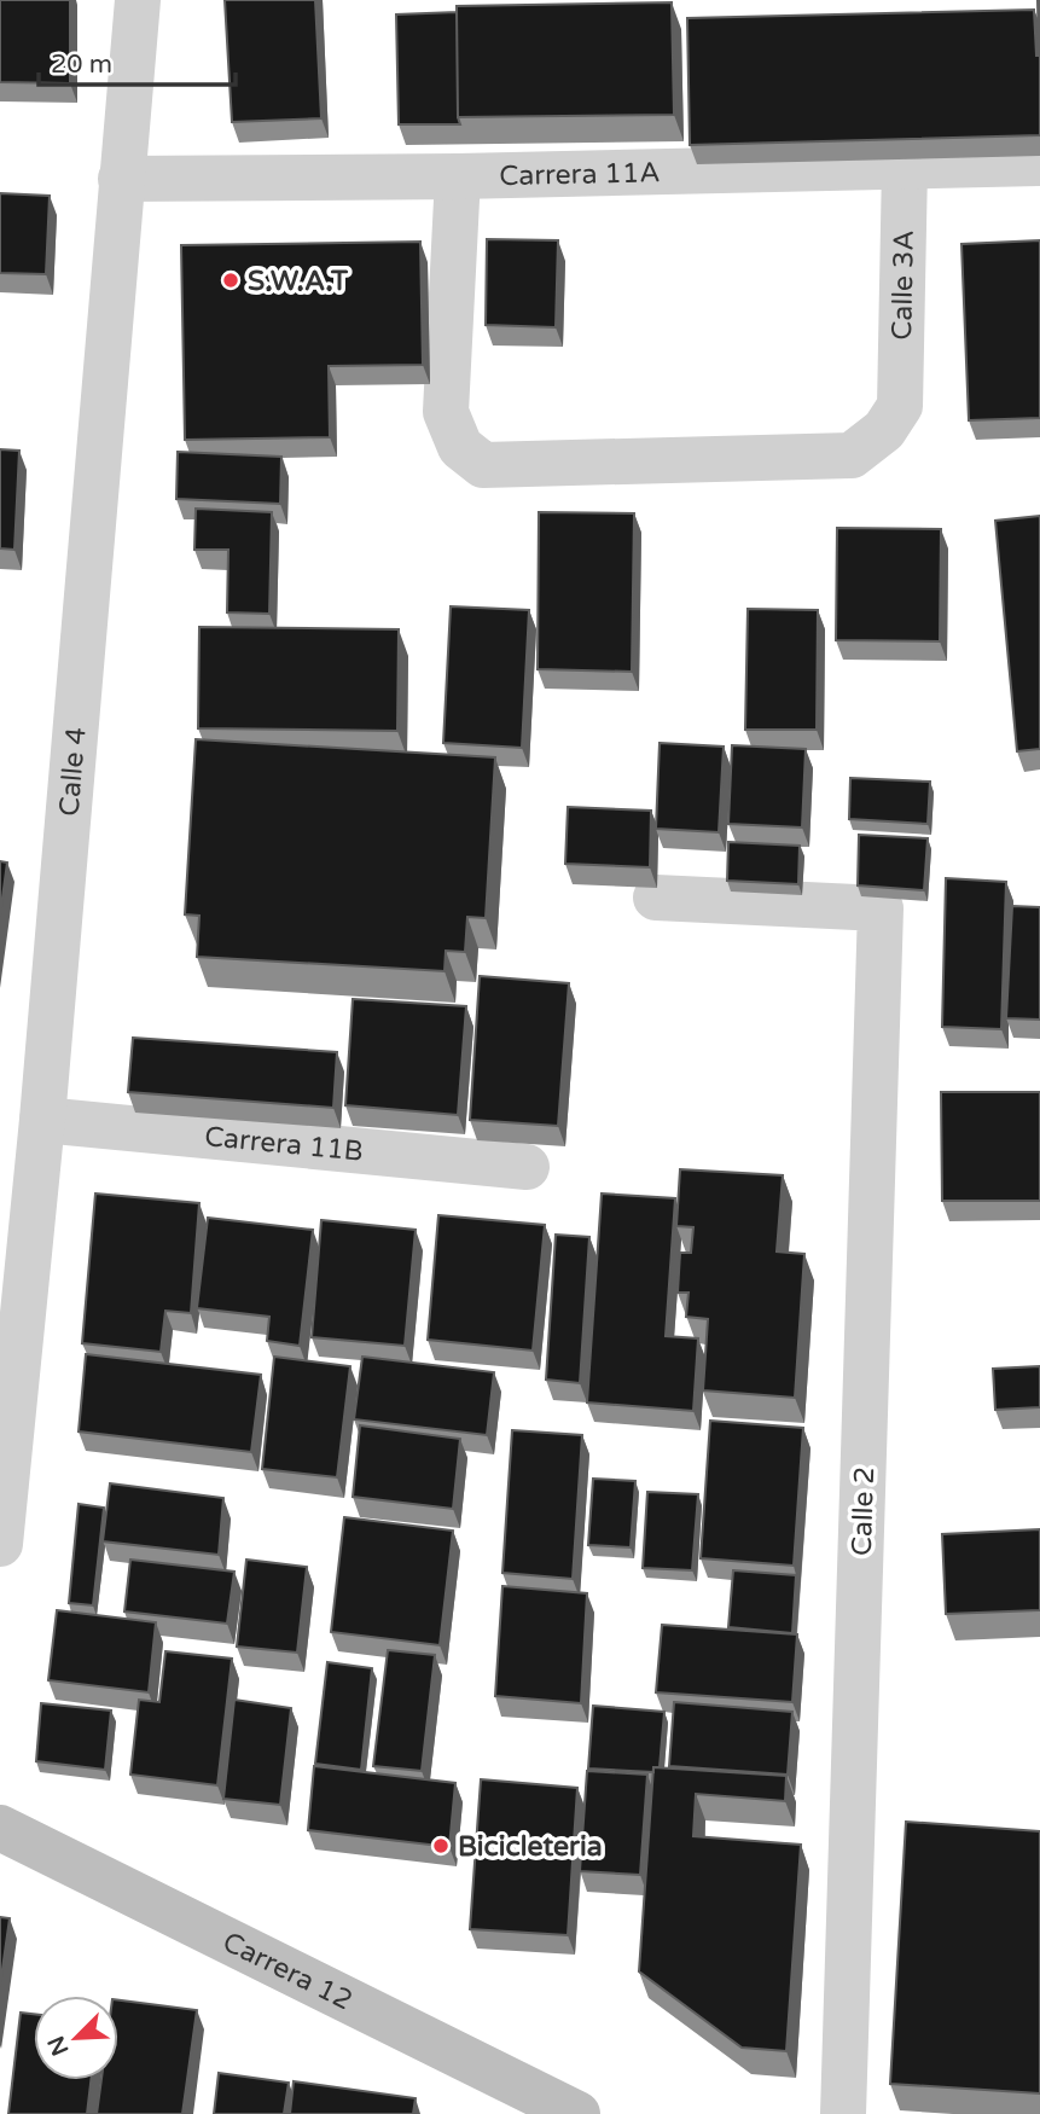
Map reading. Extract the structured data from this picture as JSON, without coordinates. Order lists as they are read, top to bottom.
{
  "streets": {
    "main road": ["Carrera 12"],
    "street": [
      "Carrera 11A",
      "Calle 3A",
      "Calle 4",
      "Carrera 11B",
      "Calle 2"
    ]
  },
  "crossings": [
    ["Carrera 11A", "Calle 3A"],
    ["Carrera 11A", "Calle 4"],
    ["Calle 4", "Carrera 11B"]
  ],
  "places": ["S.W.A.T", "Bicicleteria"],
  "scale_bar": "20 m",
  "north": "bottom left"
}
